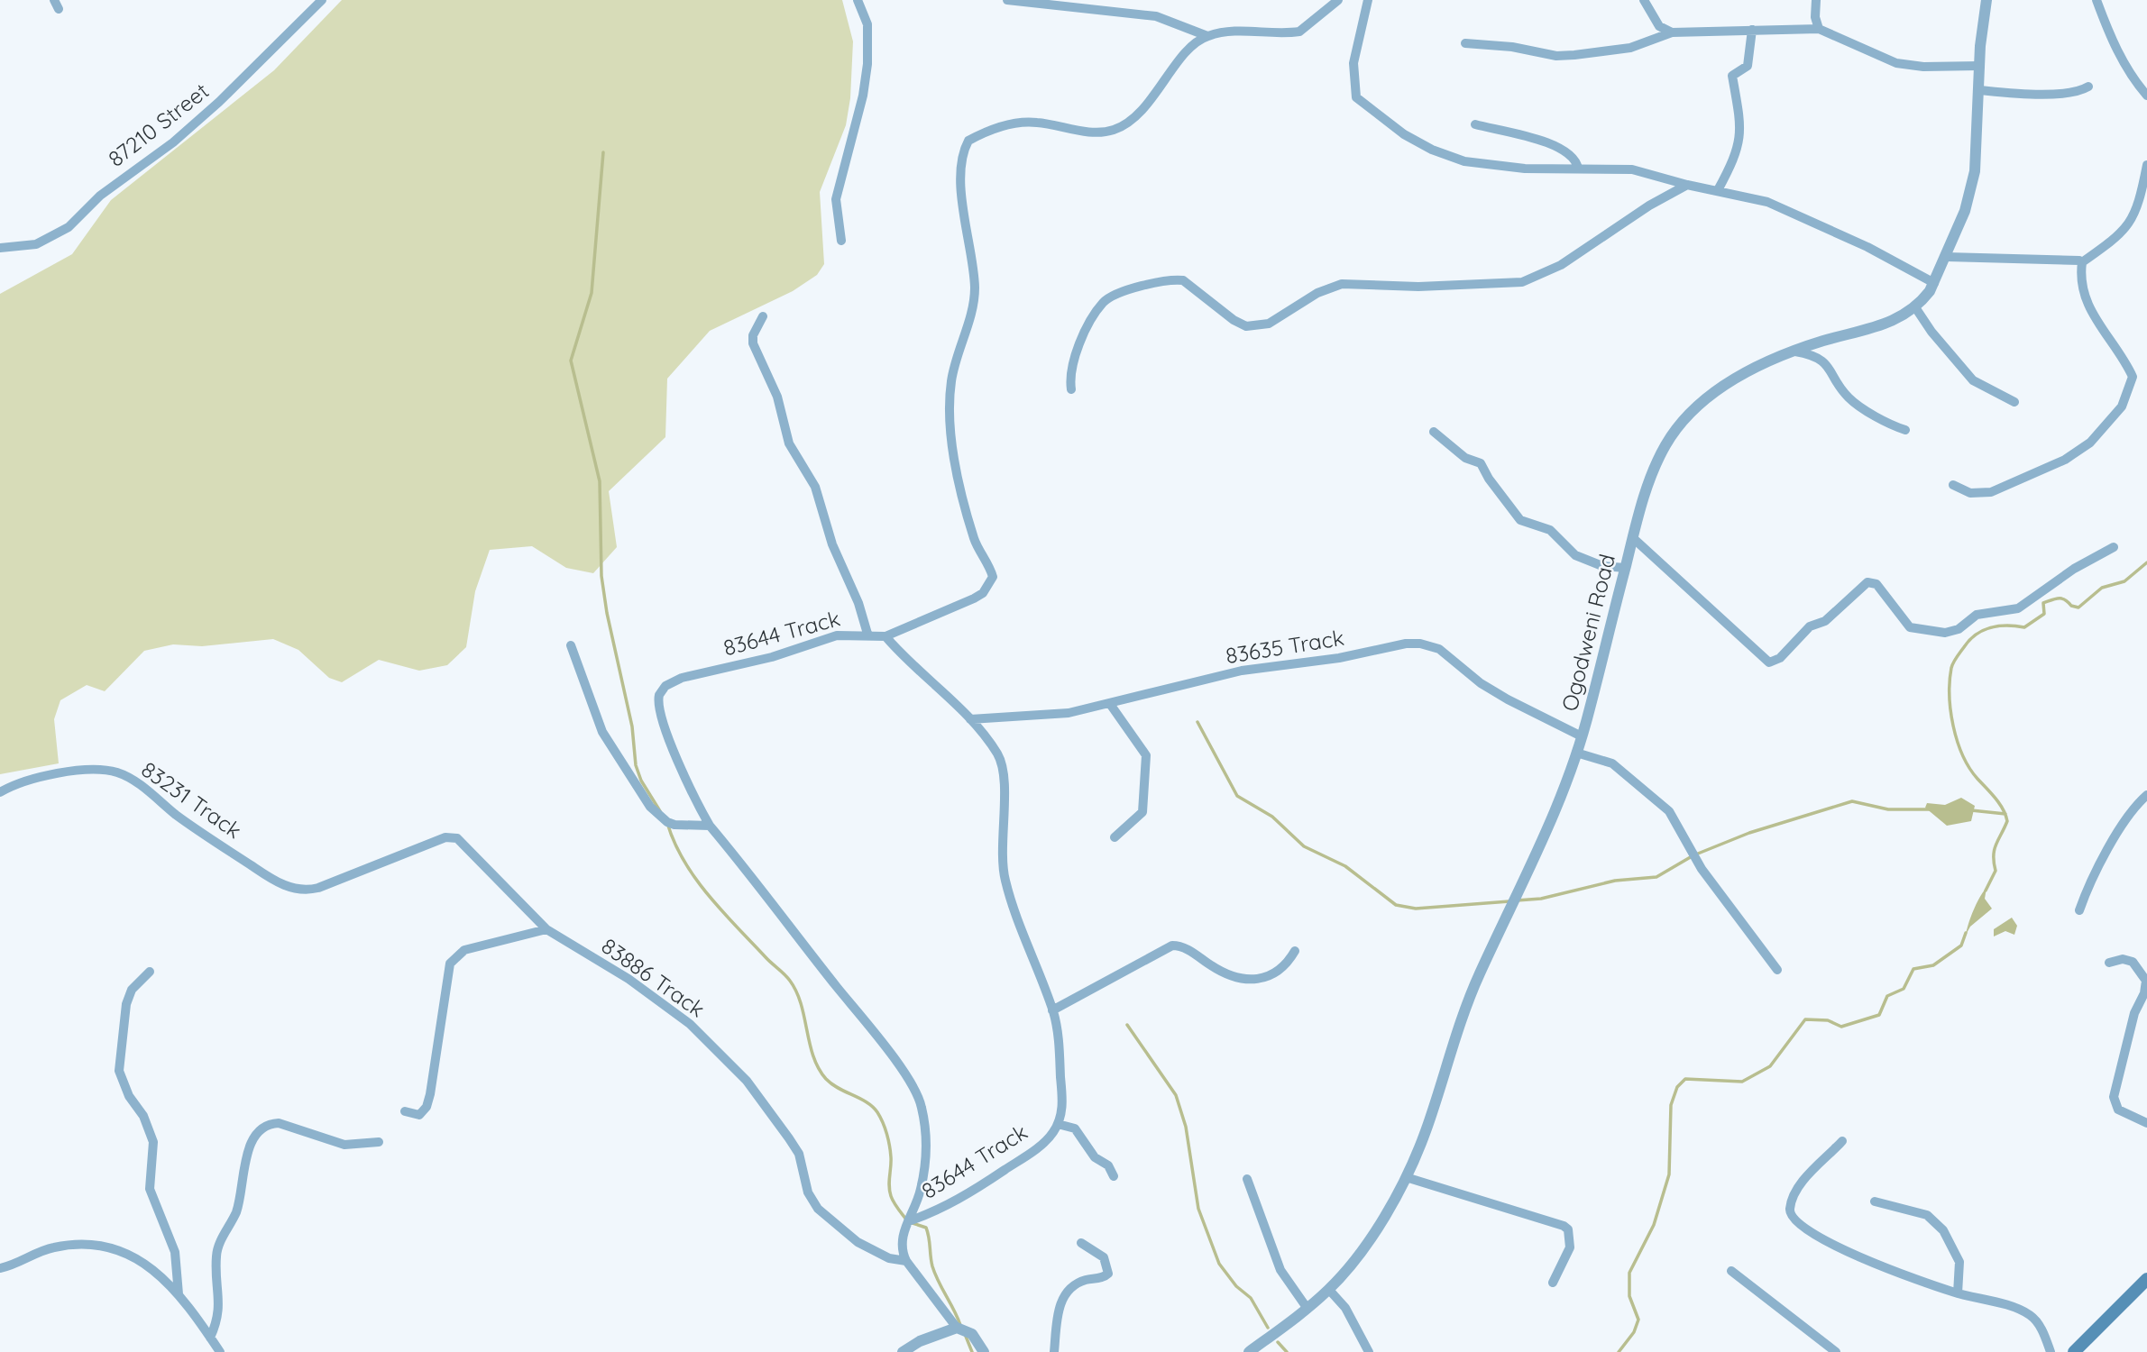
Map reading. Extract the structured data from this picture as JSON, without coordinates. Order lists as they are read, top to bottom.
{
  "streets": {
    "street": [
      "87210 Street",
      "Ogodweni Road",
      "83644 Track",
      "83635 Track",
      "83231 Track",
      "83886 Track"
    ]
  },
  "crossings": [
    ["Ogodweni Road", "83635 Track"],
    ["83644 Track", "83635 Track"],
    ["83644 Track", "83886 Track"],
    ["83231 Track", "83886 Track"]
  ]
}
